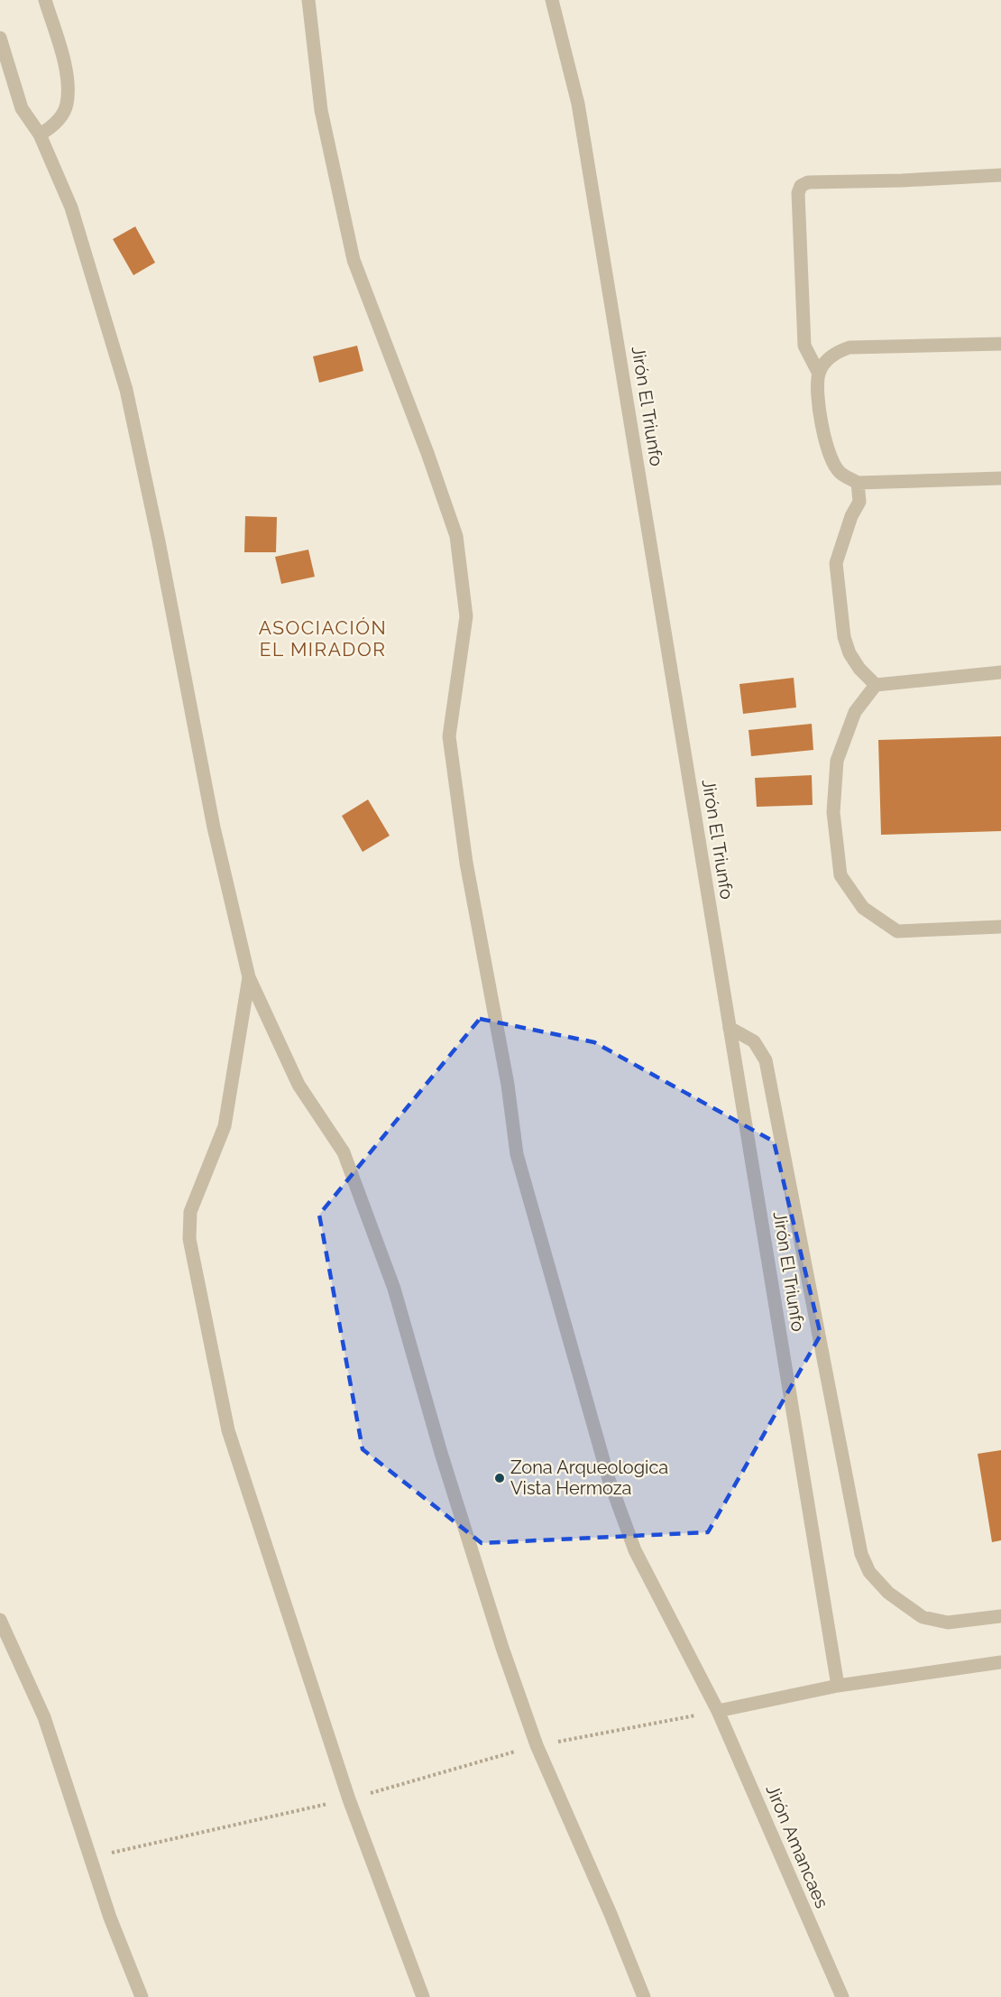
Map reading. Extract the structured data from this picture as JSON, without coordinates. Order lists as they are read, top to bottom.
{
  "streets": {
    "street": ["Jirón El Triunfo", "Jirón Amancaes"]
  },
  "districts": ["ASOCIACIÓN EL MIRADOR"],
  "places": ["Zona Arqueologica Vista Hermoza"]
}
